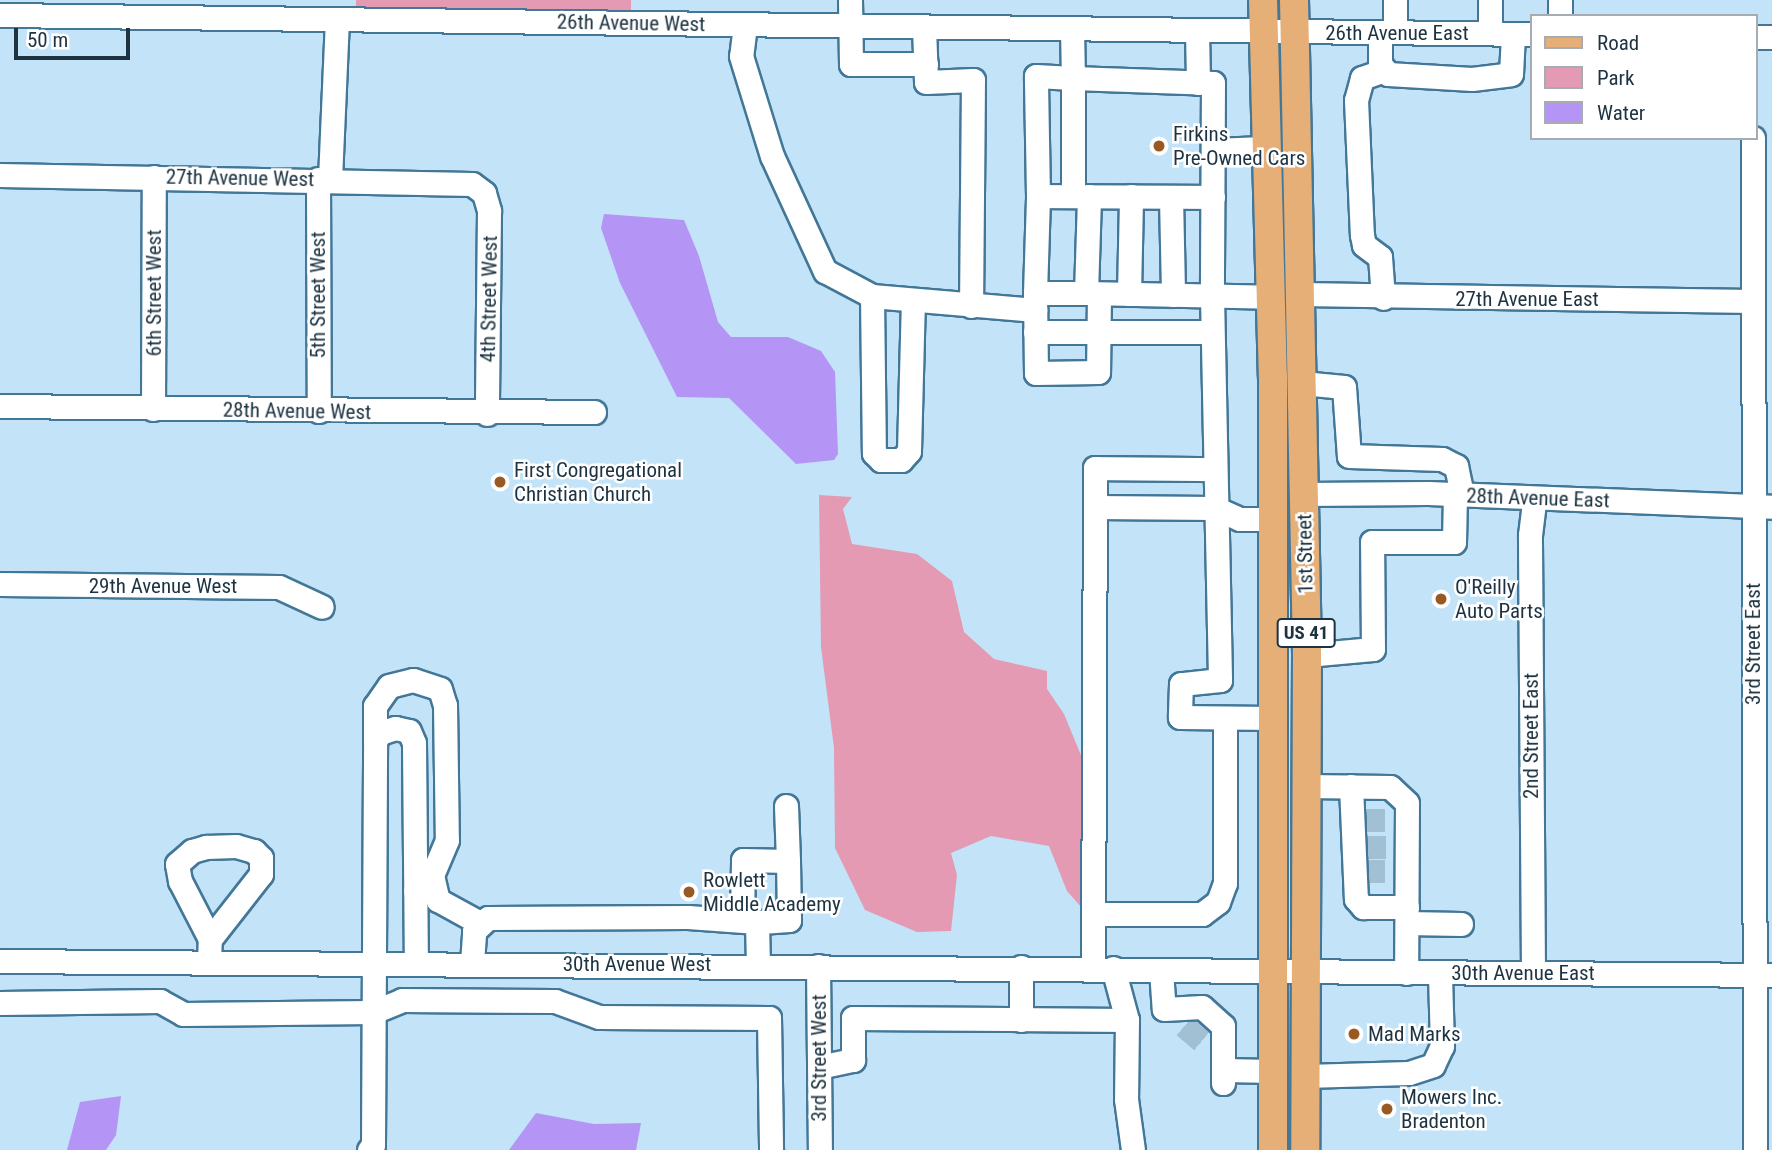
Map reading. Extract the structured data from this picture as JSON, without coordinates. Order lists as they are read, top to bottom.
{
  "streets": {
    "main road": ["1st Street", "US 41"],
    "street": [
      "26th Avenue West",
      "26th Avenue East",
      "27th Avenue West",
      "6th Street West",
      "5th Street West",
      "4th Street West",
      "27th Avenue East",
      "28th Avenue West",
      "28th Avenue East",
      "29th Avenue West",
      "3rd Street East",
      "2nd Street East",
      "30th Avenue West",
      "30th Avenue East",
      "3rd Street West"
    ]
  },
  "crossings": [
    ["26th Avenue West", "26th Avenue East"],
    ["26th Avenue West", "5th Street West"],
    ["26th Avenue West", "1st Street"],
    ["26th Avenue East", "1st Street"],
    ["27th Avenue West", "6th Street West"],
    ["27th Avenue West", "5th Street West"],
    ["27th Avenue West", "4th Street West"],
    ["6th Street West", "28th Avenue West"],
    ["5th Street West", "28th Avenue West"],
    ["4th Street West", "28th Avenue West"],
    ["27th Avenue East", "1st Street"],
    ["27th Avenue East", "3rd Street East"],
    ["28th Avenue East", "1st Street"],
    ["28th Avenue East", "3rd Street East"],
    ["28th Avenue East", "2nd Street East"],
    ["1st Street", "30th Avenue West"],
    ["1st Street", "30th Avenue East"],
    ["3rd Street East", "30th Avenue East"],
    ["2nd Street East", "30th Avenue East"],
    ["30th Avenue West", "30th Avenue East"],
    ["30th Avenue West", "3rd Street West"]
  ],
  "places": [
    "Firkins Pre-Owned Cars",
    "First Congregational Christian Church",
    "O'Reilly Auto Parts",
    "Rowlett Middle Academy",
    "Mad Marks",
    "Mowers Inc. Bradenton"
  ],
  "legend": ["Road", "Park", "Water"],
  "scale_bar": "50 m"
}
